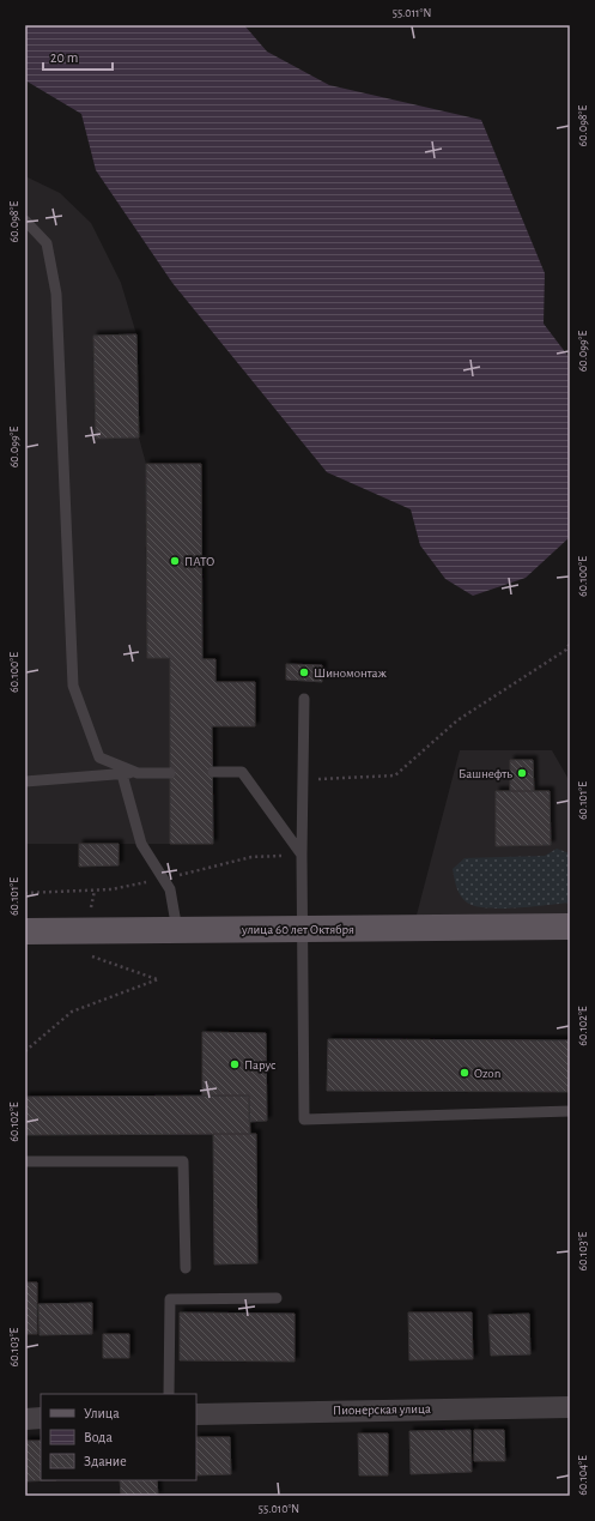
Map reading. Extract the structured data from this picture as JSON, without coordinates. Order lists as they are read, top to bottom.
{
  "streets": {
    "main road": ["улица 60 лет Октября"],
    "street": ["Пионерская улица"]
  },
  "places": [
    "ПАТО",
    "Шиномонтаж",
    "Башнефть",
    "Парус",
    "Ozon"
  ],
  "legend": ["Улица", "Вода", "Здание"],
  "scale_bar": "20 m",
  "coordinates": [
    "55.011°N",
    "60.098°E",
    "60.099°E",
    "60.100°E",
    "60.101°E",
    "60.102°E",
    "60.103°E",
    "60.104°E",
    "55.010°N"
  ]
}
